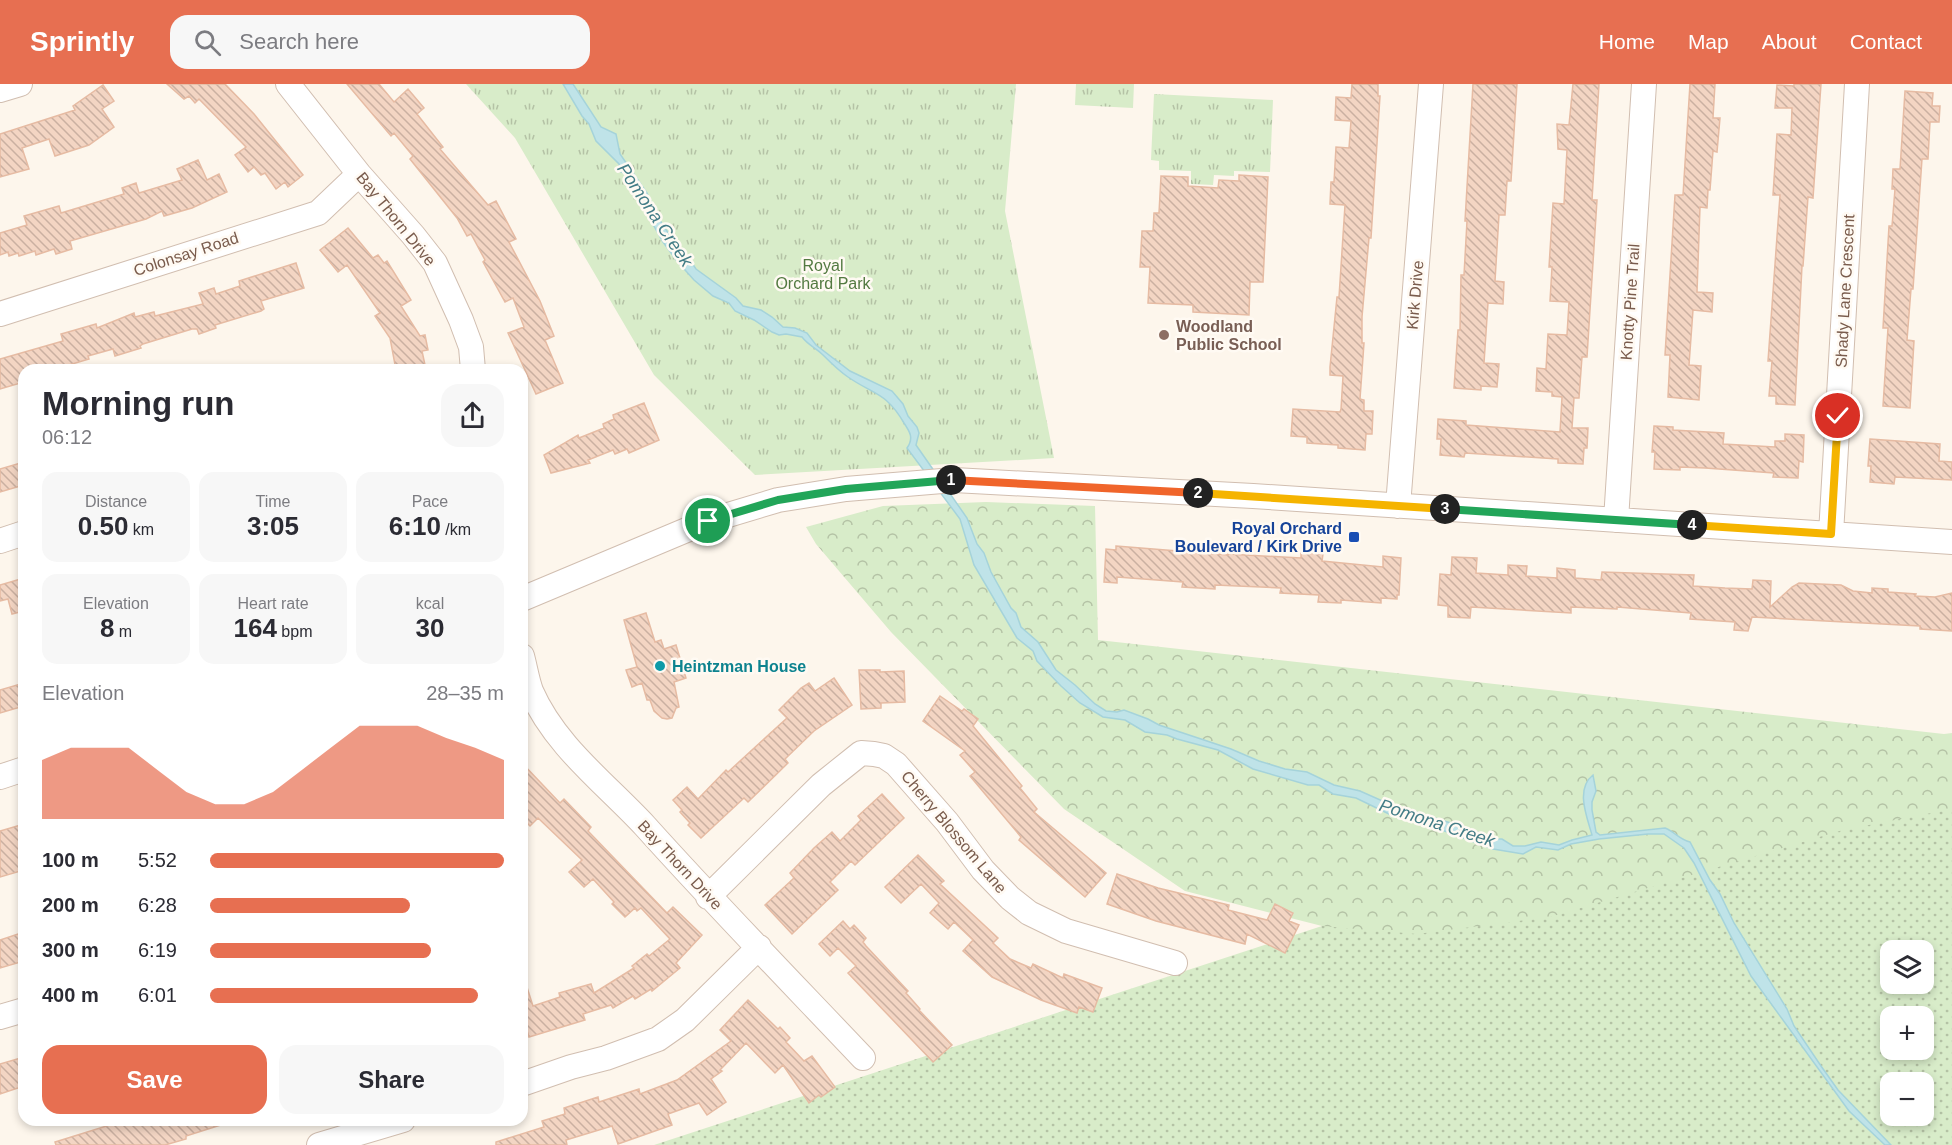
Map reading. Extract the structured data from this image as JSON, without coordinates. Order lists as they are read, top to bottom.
{
  "streets": {
    "street": [
      "Bay Thorn Drive",
      "Colonsay Road",
      "Shady Lane Crescent",
      "Kirk Drive",
      "Knotty Pine Trail",
      "Cherry Blossom Lane"
    ]
  },
  "crossings": [
    ["Bay Thorn Drive", "Colonsay Road"],
    ["Bay Thorn Drive", "Cherry Blossom Lane"]
  ],
  "water": ["Pomona Creek"],
  "parks": ["Royal Orchard Park"],
  "places": {
    "other": ["Woodland Public School", "Heintzman House"],
    "transit": ["Royal Orchard Boulevard / Kirk Drive"]
  },
  "page": {
    "header": "Sprintly",
    "search": "Search here",
    "nav": [
      "Home",
      "Map",
      "About",
      "Contact"
    ],
    "heading": ["Morning run", "06:12"],
    "pins": [
      "1",
      "2",
      "3",
      "4"
    ],
    "stats": [
      ["Distance", "0.50 km"],
      ["Time", "3:05"],
      ["Pace", "6:10 /km"],
      ["Elevation", "8 m"],
      ["Heart rate", "164 bpm"],
      ["kcal", "30"]
    ],
    "chart": ["Elevation", "28–35 m"],
    "list": [
      {
        "name": "100 m",
        "note": "5:52"
      },
      {
        "name": "200 m",
        "note": "6:28"
      },
      {
        "name": "300 m",
        "note": "6:19"
      },
      {
        "name": "400 m",
        "note": "6:01"
      }
    ],
    "map_buttons": ["+", "−"],
    "buttons": ["Save", "Share"]
  }
}
